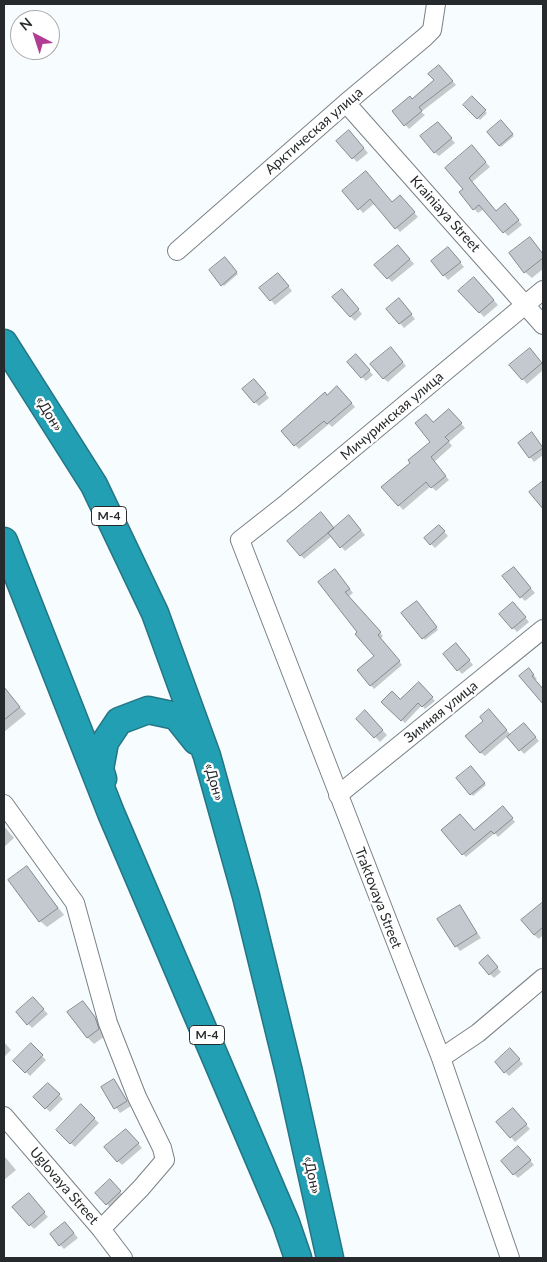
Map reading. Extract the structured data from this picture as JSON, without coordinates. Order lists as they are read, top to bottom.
{
  "streets": {
    "highway": ["«Дон»", "М-4"],
    "street": [
      "Арктическая улица",
      "Krainiaya Street",
      "Мичуринская улица",
      "Зимняя улица",
      "Traktovaya Street",
      "Uglovaya Street"
    ]
  },
  "crossings": [
    ["Арктическая улица", "Krainiaya Street"],
    ["Krainiaya Street", "Мичуринская улица"],
    ["«Дон»", "М-4"],
    ["Мичуринская улица", "Traktovaya Street"],
    ["Зимняя улица", "Traktovaya Street"]
  ],
  "north": "top left"
}
